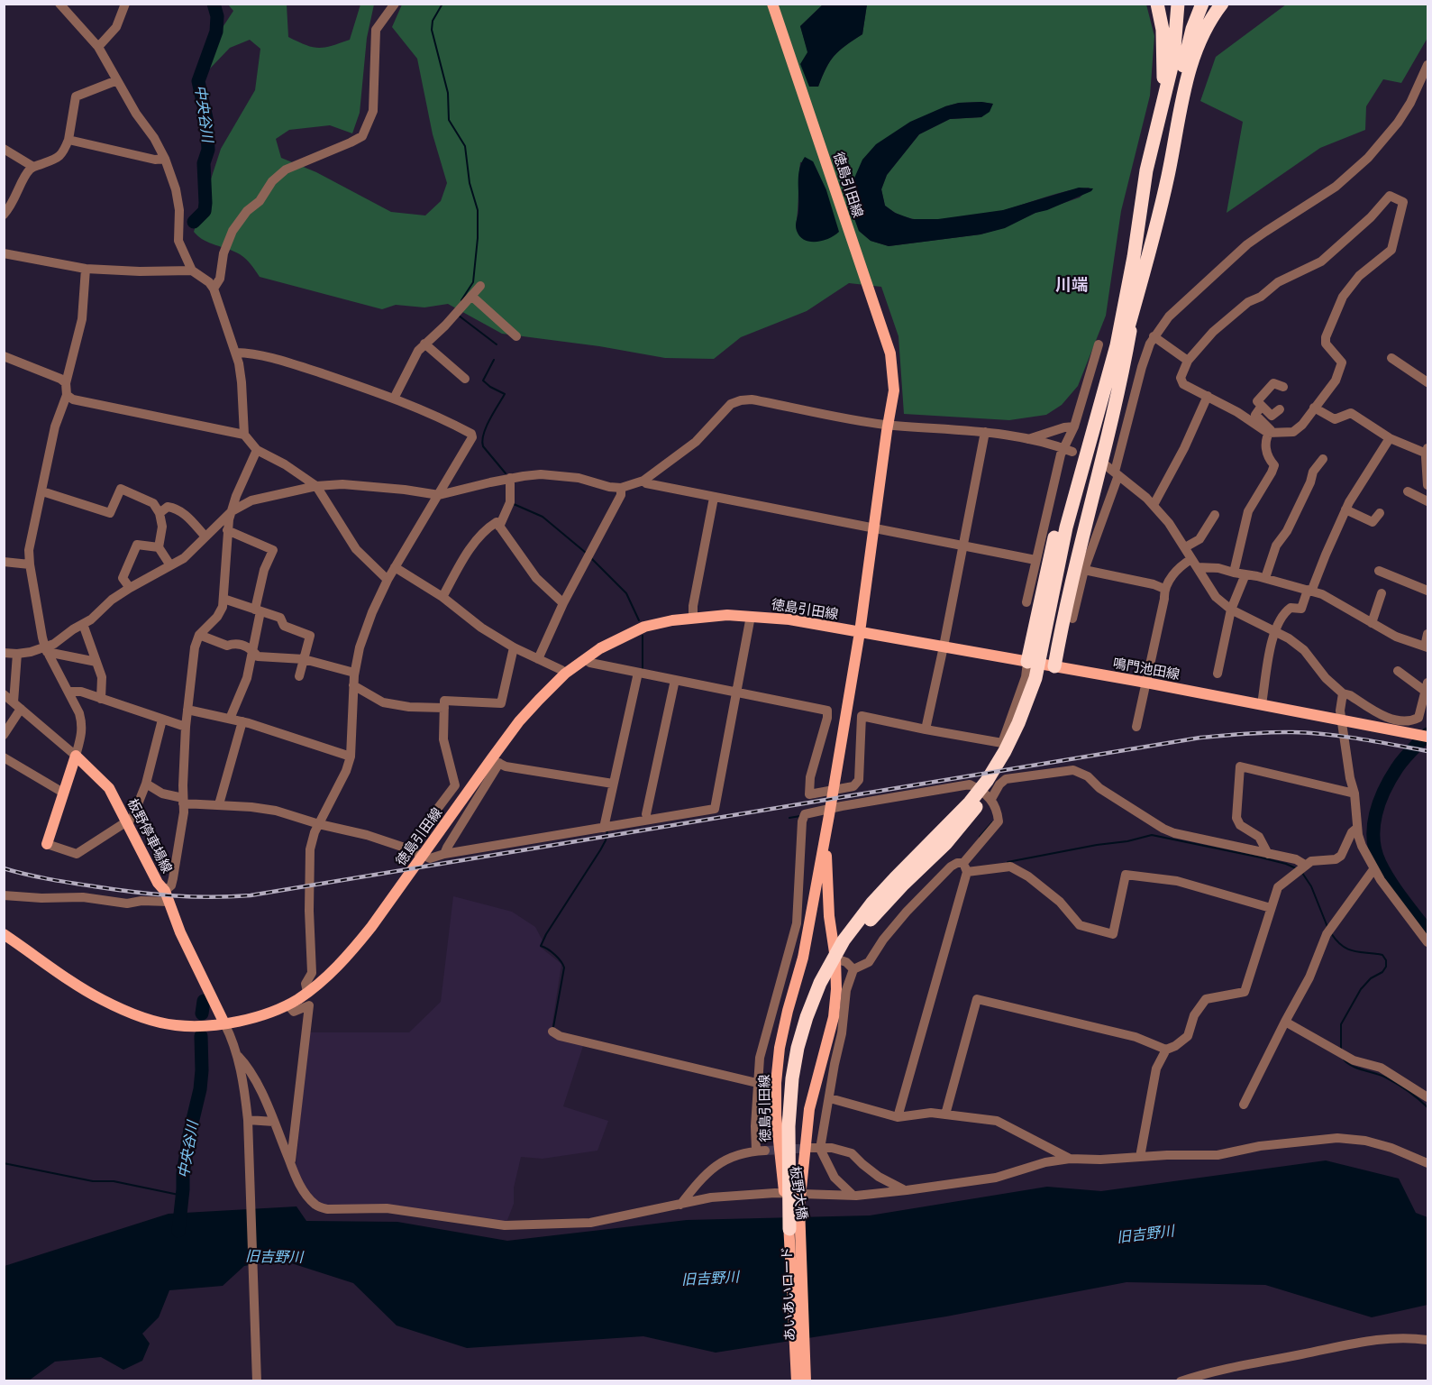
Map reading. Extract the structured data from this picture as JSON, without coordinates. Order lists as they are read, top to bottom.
{
  "streets": {
    "main road": [
      "徳島引田線",
      "鳴門池田線",
      "板野停車場線",
      "あいあいロード"
    ]
  },
  "crossings": [
    ["徳島引田線", "鳴門池田線"],
    ["徳島引田線", "板野停車場線"]
  ],
  "districts": ["川端"],
  "water": ["中央谷川", "旧吉野川"]
}
